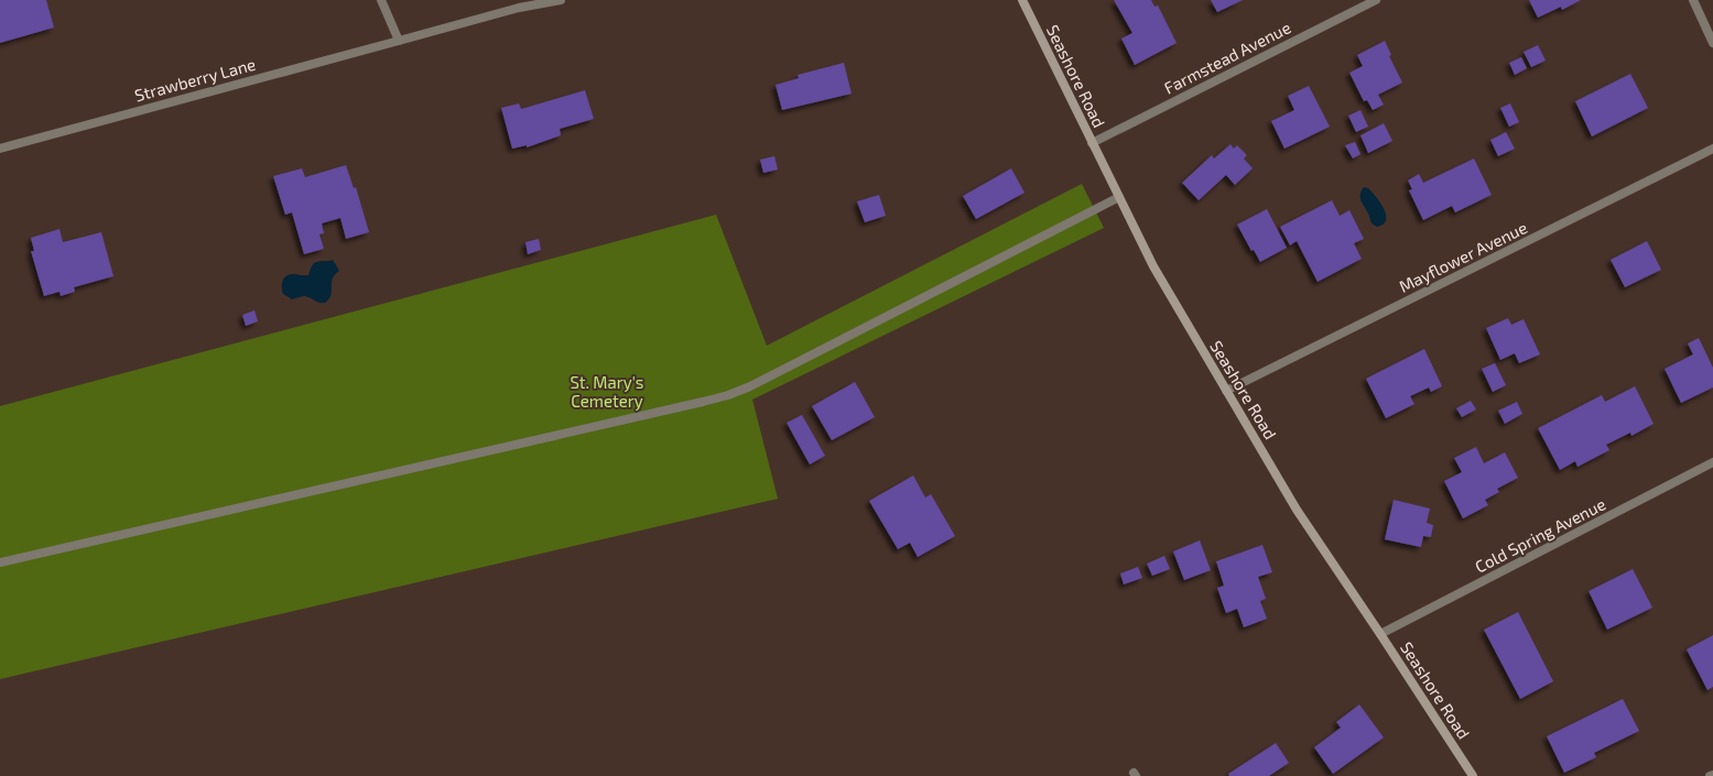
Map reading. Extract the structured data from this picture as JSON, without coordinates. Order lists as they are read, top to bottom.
{
  "streets": {
    "main road": ["Seashore Road"],
    "street": [
      "Farmstead Avenue",
      "Strawberry Lane",
      "Mayflower Avenue",
      "Cold Spring Avenue"
    ]
  },
  "crossings": [
    ["Farmstead Avenue", "Seashore Road"],
    ["Seashore Road", "Mayflower Avenue"],
    ["Seashore Road", "Cold Spring Avenue"]
  ],
  "parks": ["St. Mary's Cemetery"]
}
